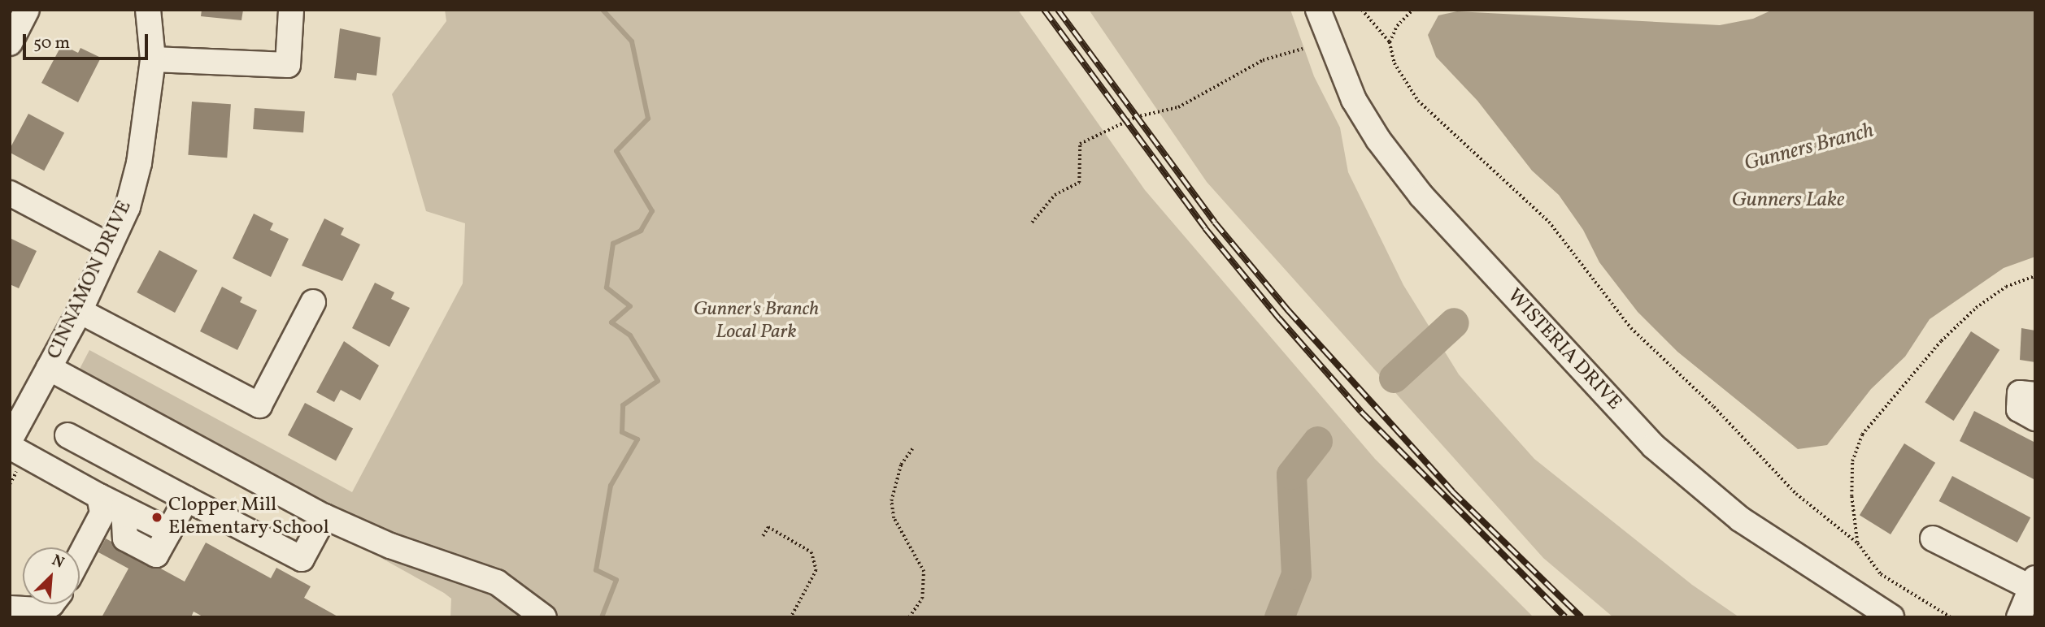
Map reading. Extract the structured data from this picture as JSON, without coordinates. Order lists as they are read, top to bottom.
{
  "streets": {
    "street": ["CINNAMON DRIVE", "WISTERIA DRIVE"]
  },
  "water": ["Gunners Branch", "Gunners Lake"],
  "parks": ["Gunner's Branch Local Park"],
  "places": ["Clopper Mill Elementary School"],
  "scale_bar": "50 m",
  "north": "top right"
}
